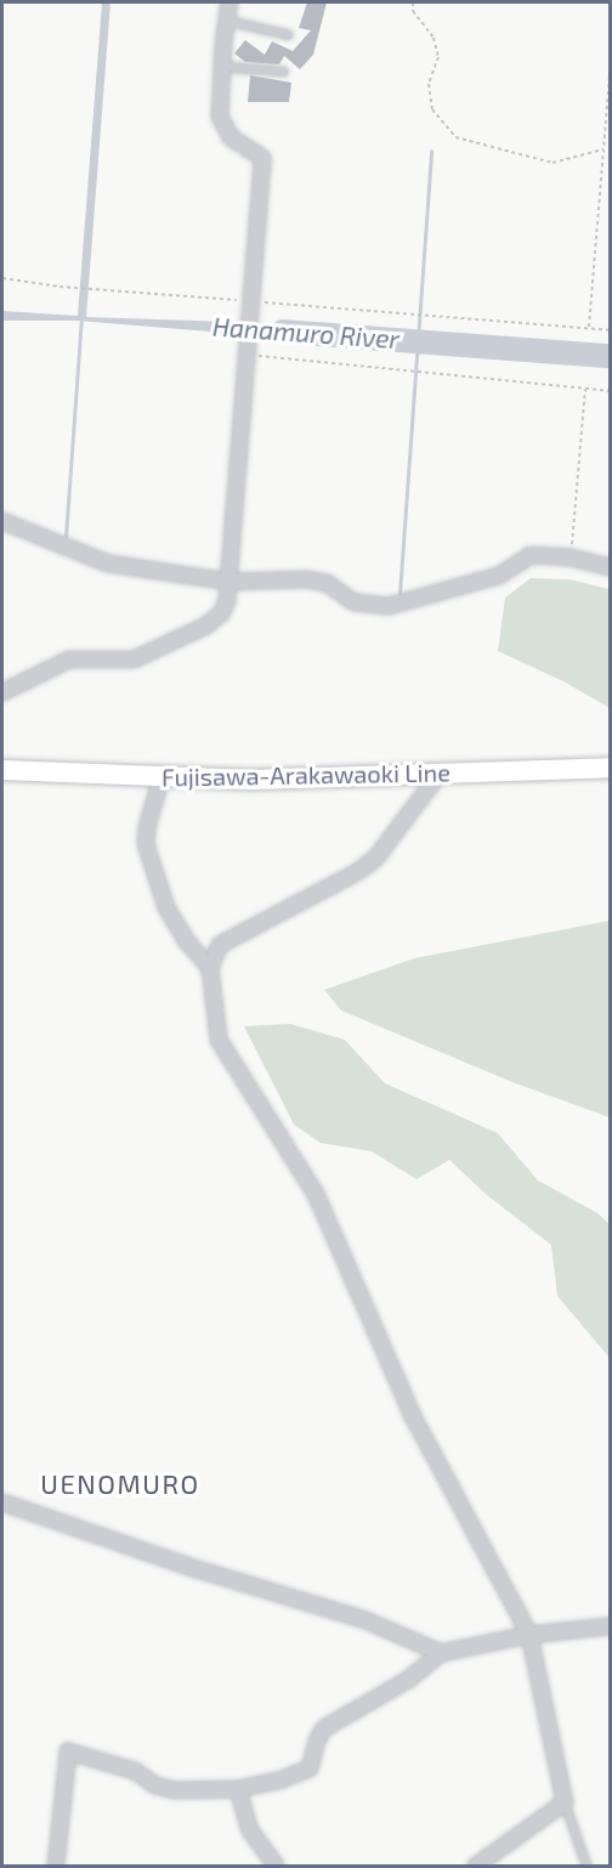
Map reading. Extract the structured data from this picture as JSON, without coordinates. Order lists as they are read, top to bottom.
{
  "streets": {
    "main road": ["Fujisawa-Arakawaoki Line"]
  },
  "districts": ["UENOMURO"],
  "water": ["Hanamuro River"]
}
